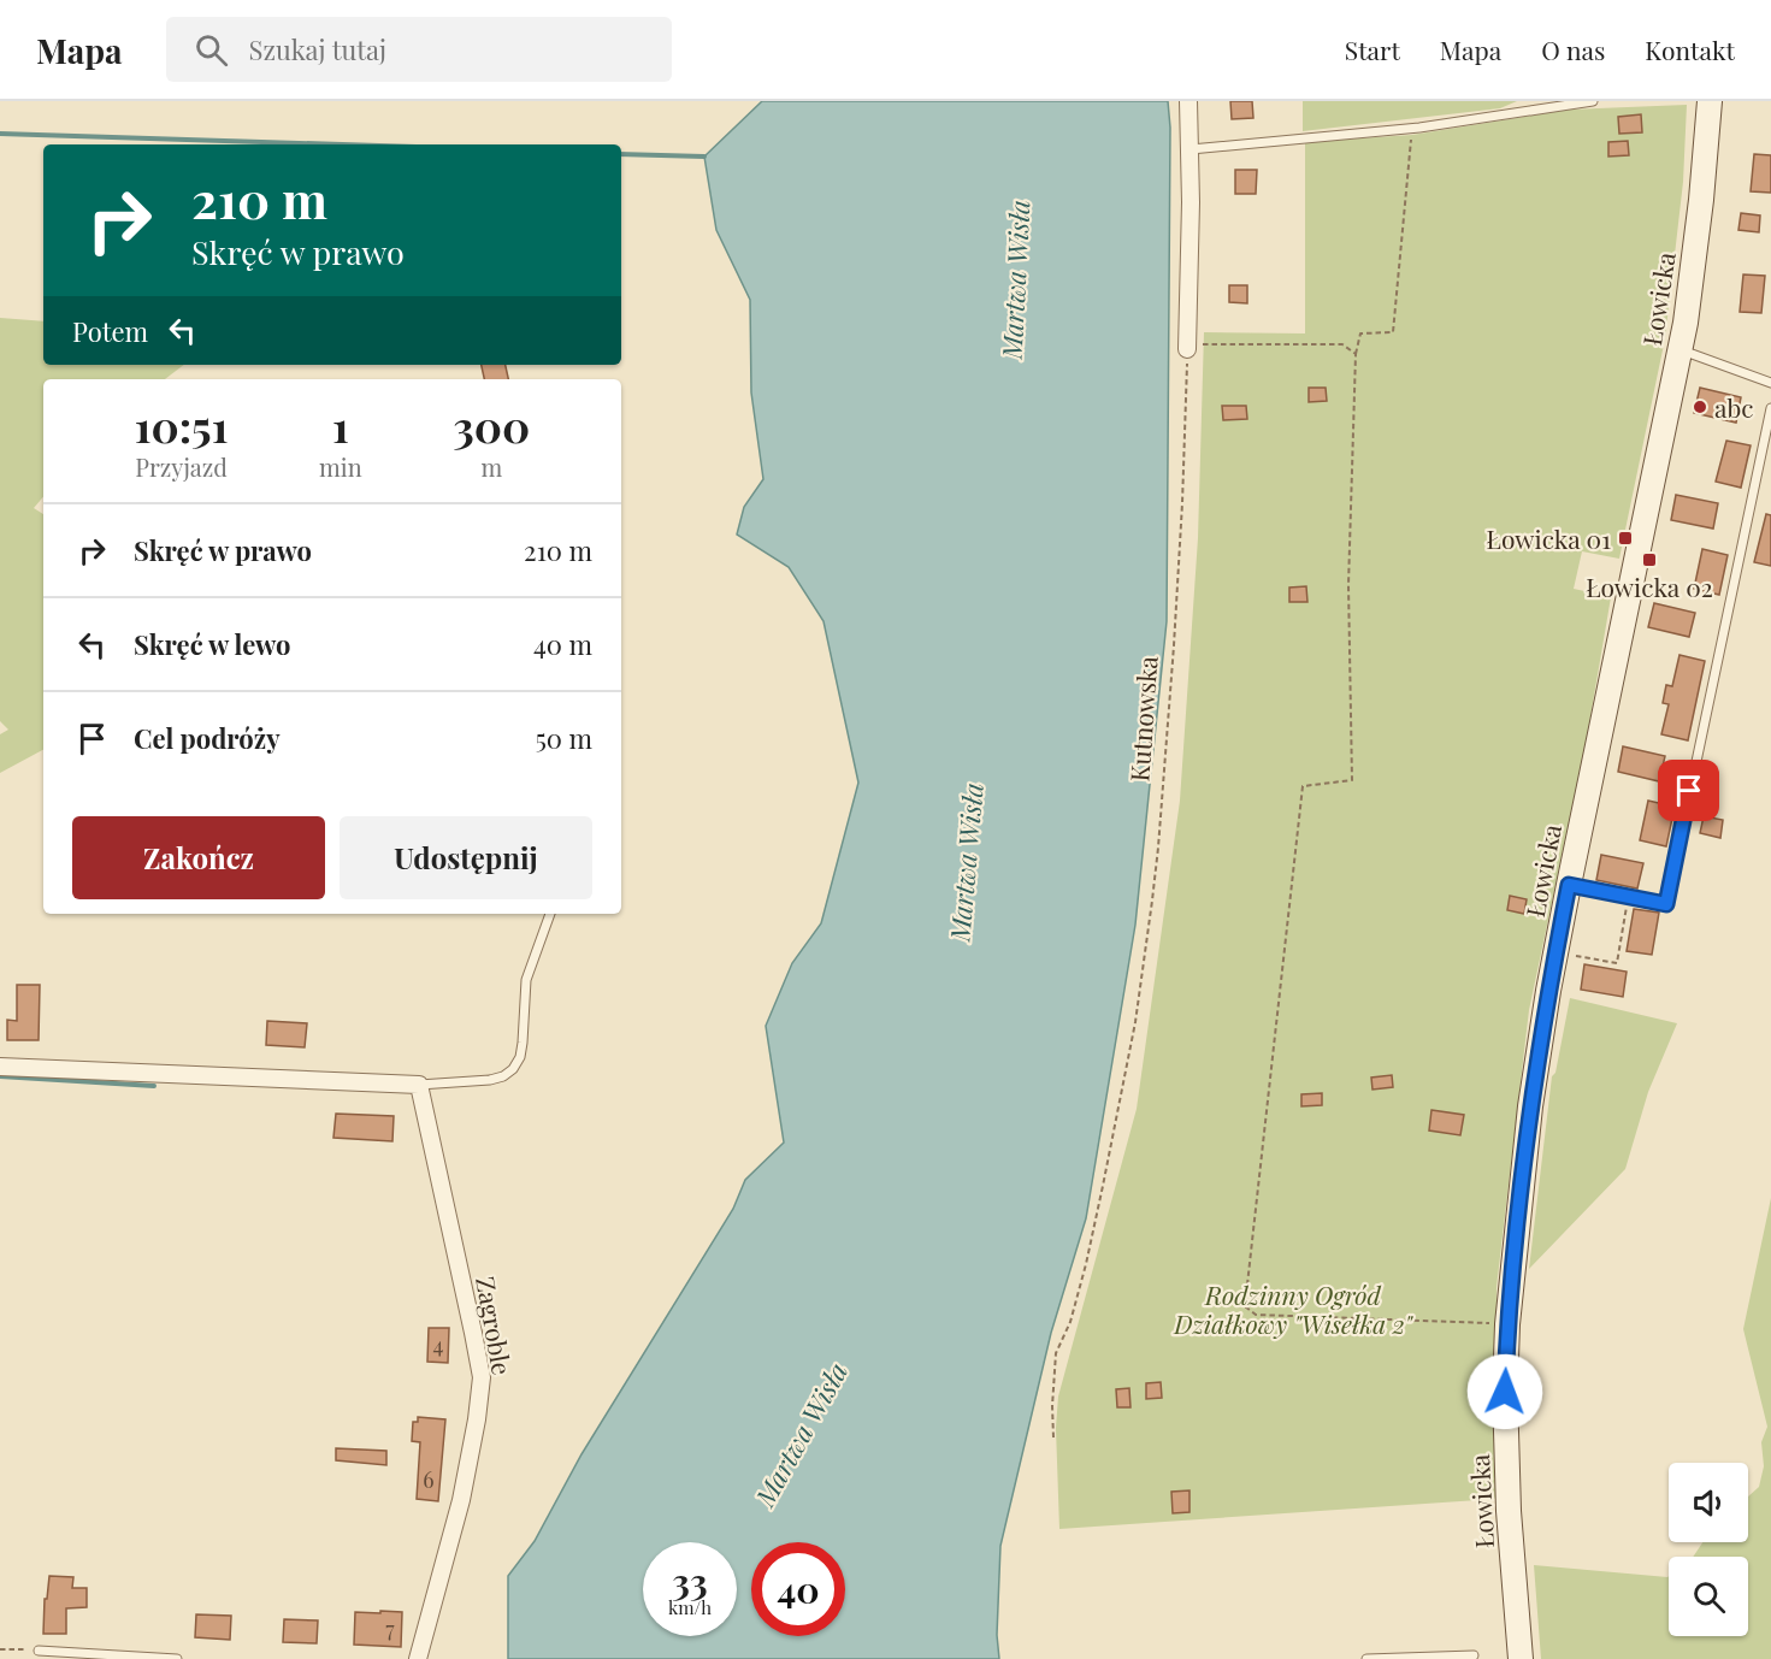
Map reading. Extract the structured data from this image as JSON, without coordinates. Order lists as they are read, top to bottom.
{
  "streets": {
    "street": ["Łowicka", "Zagroble"],
    "path": ["Kutnowska"]
  },
  "water": ["Martwa Wisła"],
  "parks": ["Rodzinny Ogród Działkowy \"Wisełka 2\""],
  "places": {
    "other": ["abc"],
    "transit": ["Łowicka 01", "Łowicka 02"]
  },
  "house_numbers": ["4", "6", "7"],
  "page": {
    "header": "Mapa",
    "search": "Szukaj tutaj",
    "nav": [
      "Start",
      "Mapa",
      "O nas",
      "Kontakt"
    ],
    "turn": ["210 m", "Skręć w prawo"],
    "then": "Potem",
    "eta": [
      "10:51",
      "Przyjazd",
      "1",
      "min",
      "300",
      "m"
    ],
    "list": [
      {
        "name": "Skręć w prawo",
        "value": "210 m"
      },
      {
        "name": "Skręć w lewo",
        "value": "40 m"
      },
      {
        "name": "Cel podróży",
        "value": "50 m"
      }
    ],
    "buttons": ["Zakończ", "Udostępnij"],
    "speed": "33 km/h",
    "limit": "40"
  }
}
